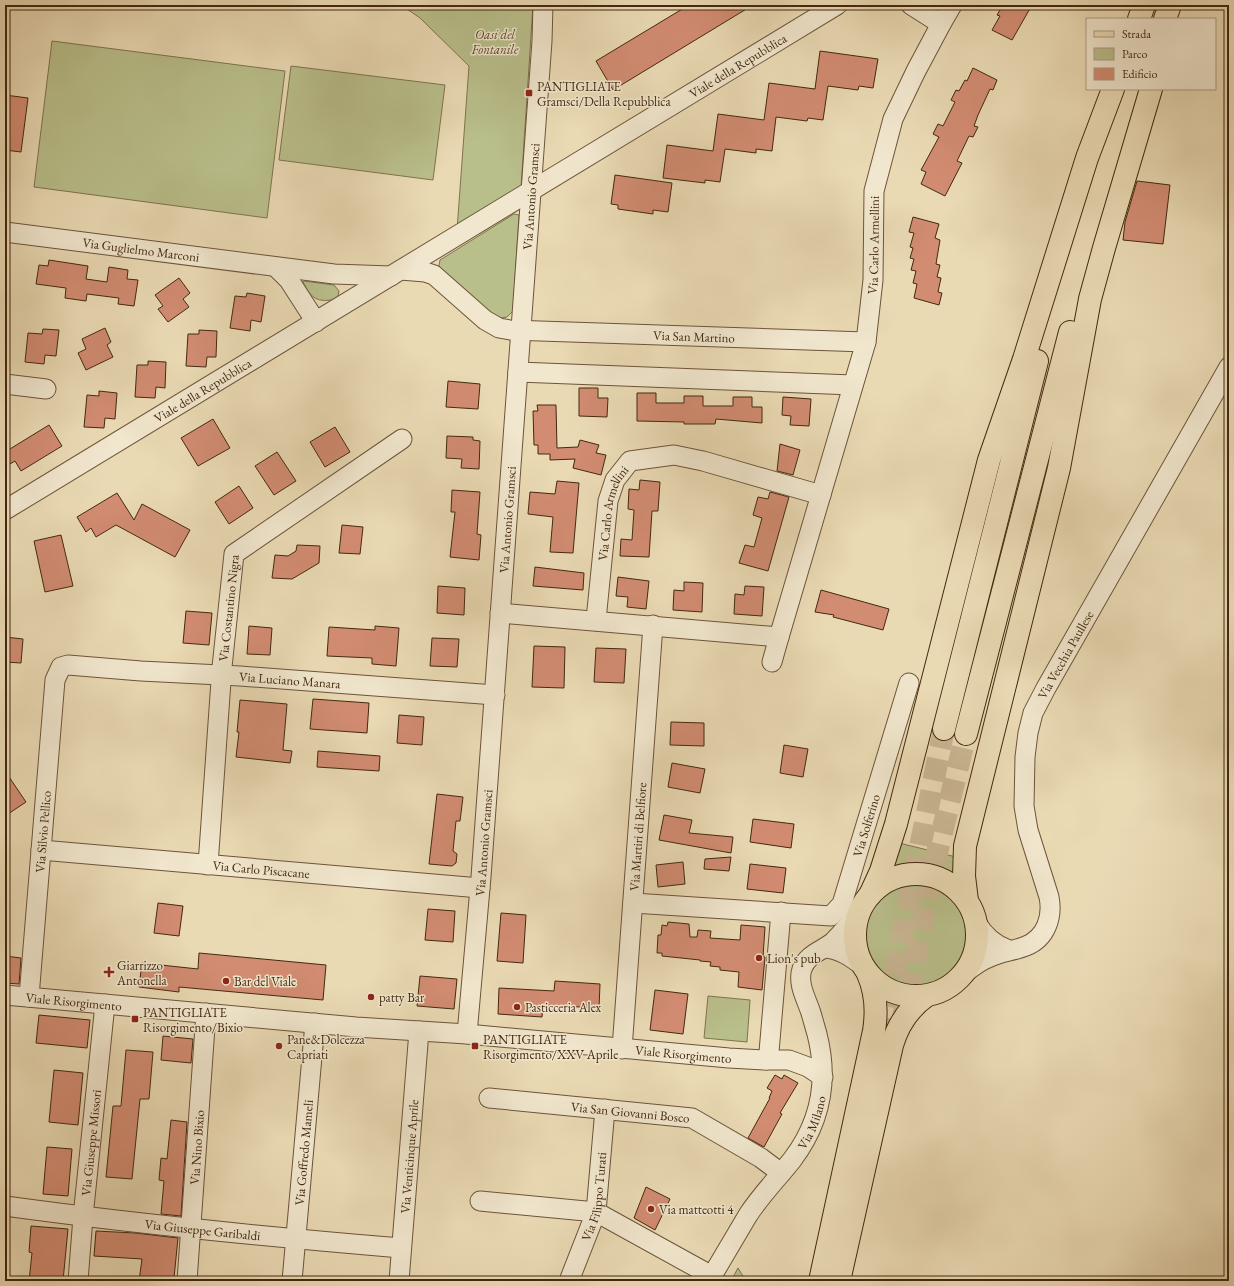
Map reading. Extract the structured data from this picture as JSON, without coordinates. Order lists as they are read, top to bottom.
{
  "streets": {
    "street": [
      "Viale della Repubblica",
      "Via Antonio Gramsci",
      "Via Carlo Armellini",
      "Via Guglielmo Marconi",
      "Via San Martino",
      "Via Costantino Nigra",
      "Via Vecchia Paullese",
      "Via Luciano Manara",
      "Via Solferino",
      "Via Silvio Pellico",
      "Via Martiri di Belfiore",
      "Via Carlo Piscacane",
      "Viale Risorgimento",
      "Via San Giovanni Bosco",
      "Via Milano",
      "Via Giuseppe Missori",
      "Via Nino Bixio",
      "Via Goffredo Mameli",
      "Via Venticinque Aprile",
      "Via Filippo Turati",
      "Via Giuseppe Garibaldi"
    ]
  },
  "crossings": [
    ["Viale della Repubblica", "Via Antonio Gramsci"],
    ["Viale della Repubblica", "Via Guglielmo Marconi"],
    ["Via Antonio Gramsci", "Via San Martino"],
    ["Via Antonio Gramsci", "Via Luciano Manara"],
    ["Via Antonio Gramsci", "Via Carlo Piscacane"],
    ["Via Antonio Gramsci", "Viale Risorgimento"],
    ["Via Carlo Armellini", "Via San Martino"],
    ["Via Costantino Nigra", "Via Luciano Manara"],
    ["Via Costantino Nigra", "Via Carlo Piscacane"],
    ["Via Vecchia Paullese", "Via Milano"],
    ["Via Luciano Manara", "Via Silvio Pellico"],
    ["Via Solferino", "Via Martiri di Belfiore"],
    ["Via Silvio Pellico", "Via Carlo Piscacane"],
    ["Via Silvio Pellico", "Viale Risorgimento"],
    ["Via Martiri di Belfiore", "Viale Risorgimento"],
    ["Viale Risorgimento", "Via Milano"],
    ["Viale Risorgimento", "Via Giuseppe Missori"],
    ["Viale Risorgimento", "Via Nino Bixio"],
    ["Viale Risorgimento", "Via Goffredo Mameli"],
    ["Viale Risorgimento", "Via Venticinque Aprile"],
    ["Via San Giovanni Bosco", "Via Milano"],
    ["Via San Giovanni Bosco", "Via Filippo Turati"],
    ["Via Giuseppe Missori", "Via Giuseppe Garibaldi"],
    ["Via Nino Bixio", "Via Giuseppe Garibaldi"],
    ["Via Goffredo Mameli", "Via Giuseppe Garibaldi"],
    ["Via Venticinque Aprile", "Via Giuseppe Garibaldi"]
  ],
  "parks": ["Oasi del Fontanile"],
  "places": {
    "transit": ["PANTIGLIATE Gramsci/Della Repubblica", "PANTIGLIATE Risorgimento/Bixio", "PANTIGLIATE Risorgimento/XXV Aprile"],
    "other": [
      "Lion's pub",
      "Bar del Viale",
      "patty Bar",
      "Pasticceria Alex",
      "Pane&Dolcezza Capriati",
      "Via matteotti 4"
    ],
    "health": ["Giarrizzo Antonella"]
  },
  "legend": ["Strada", "Parco", "Edificio"]
}
